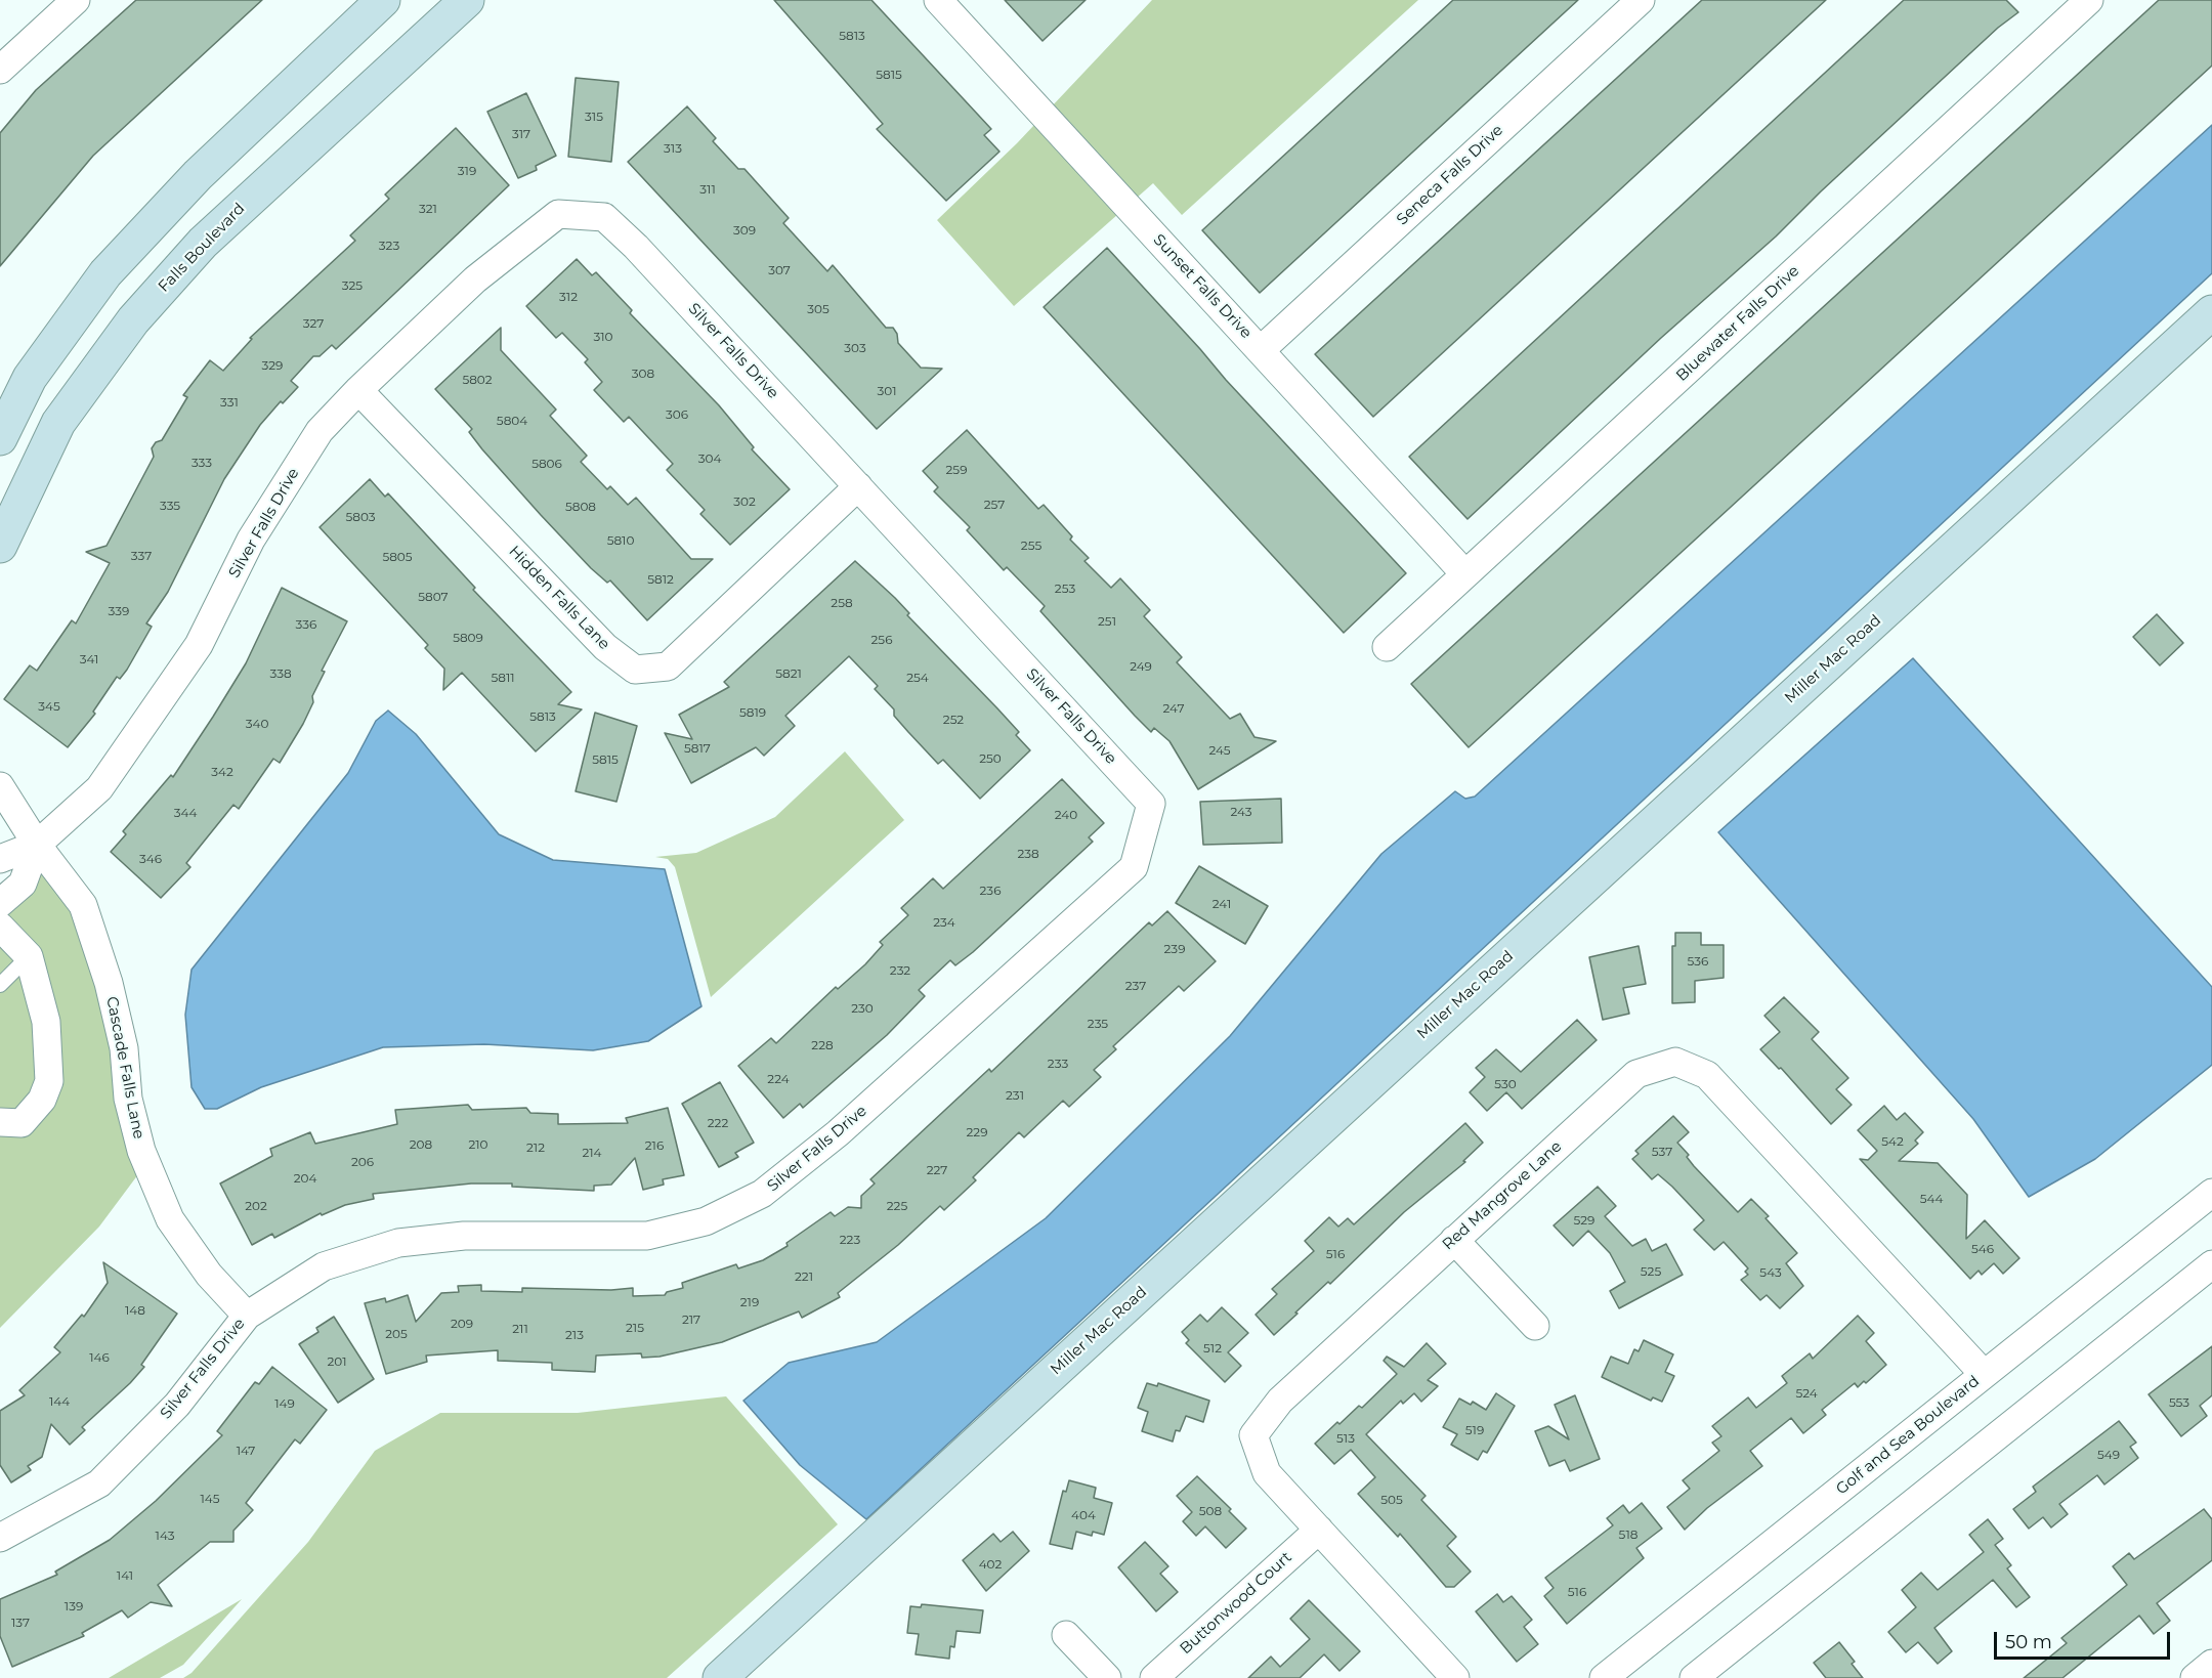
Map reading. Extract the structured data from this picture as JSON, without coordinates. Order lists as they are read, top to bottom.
{
  "streets": {
    "street": [
      "Seneca Falls Drive",
      "Falls Boulevard",
      "Sunset Falls Drive",
      "Bluewater Falls Drive",
      "Silver Falls Drive",
      "Hidden Falls Lane",
      "Miller Mac Road",
      "Cascade Falls Lane",
      "Red Mangrove Lane",
      "Golf and Sea Boulevard",
      "Buttonwood Court"
    ]
  },
  "crossings": [
    ["Seneca Falls Drive", "Sunset Falls Drive"],
    ["Sunset Falls Drive", "Bluewater Falls Drive"],
    ["Silver Falls Drive", "Hidden Falls Lane"],
    ["Silver Falls Drive", "Cascade Falls Lane"],
    ["Red Mangrove Lane", "Golf and Sea Boulevard"],
    ["Red Mangrove Lane", "Buttonwood Court"]
  ],
  "house_numbers": [
    "5813",
    "5815",
    "315",
    "317",
    "313",
    "319",
    "311",
    "321",
    "309",
    "323",
    "307",
    "325",
    "312",
    "305",
    "327",
    "310",
    "303",
    "329",
    "308",
    "5802",
    "301",
    "331",
    "306",
    "5804",
    "304",
    "333",
    "5806",
    "259",
    "302",
    "257",
    "335",
    "5808",
    "5803",
    "5810",
    "255",
    "337",
    "5805",
    "5812",
    "253",
    "5807",
    "258",
    "339",
    "251",
    "336",
    "5809",
    "256",
    "341",
    "249",
    "338",
    "5821",
    "5811",
    "254",
    "345",
    "247",
    "5819",
    "5813",
    "252",
    "340",
    "5817",
    "245",
    "250",
    "5815",
    "342",
    "243",
    "344",
    "240",
    "238",
    "346",
    "236",
    "241",
    "234",
    "239",
    "536",
    "232",
    "237",
    "230",
    "235",
    "228",
    "233",
    "224",
    "530",
    "231",
    "222",
    "229",
    "542",
    "208",
    "210",
    "216",
    "212",
    "537",
    "214",
    "206",
    "227",
    "204",
    "544",
    "202",
    "225",
    "529",
    "223",
    "546",
    "516",
    "525",
    "543",
    "221",
    "219",
    "148",
    "217",
    "209",
    "215",
    "211",
    "205",
    "213",
    "512",
    "146",
    "201",
    "524",
    "144",
    "553",
    "149",
    "519",
    "513",
    "147",
    "549",
    "145",
    "505",
    "508",
    "404",
    "518",
    "143",
    "402",
    "141",
    "516",
    "139",
    "137"
  ],
  "scale_bar": "50 m"
}
